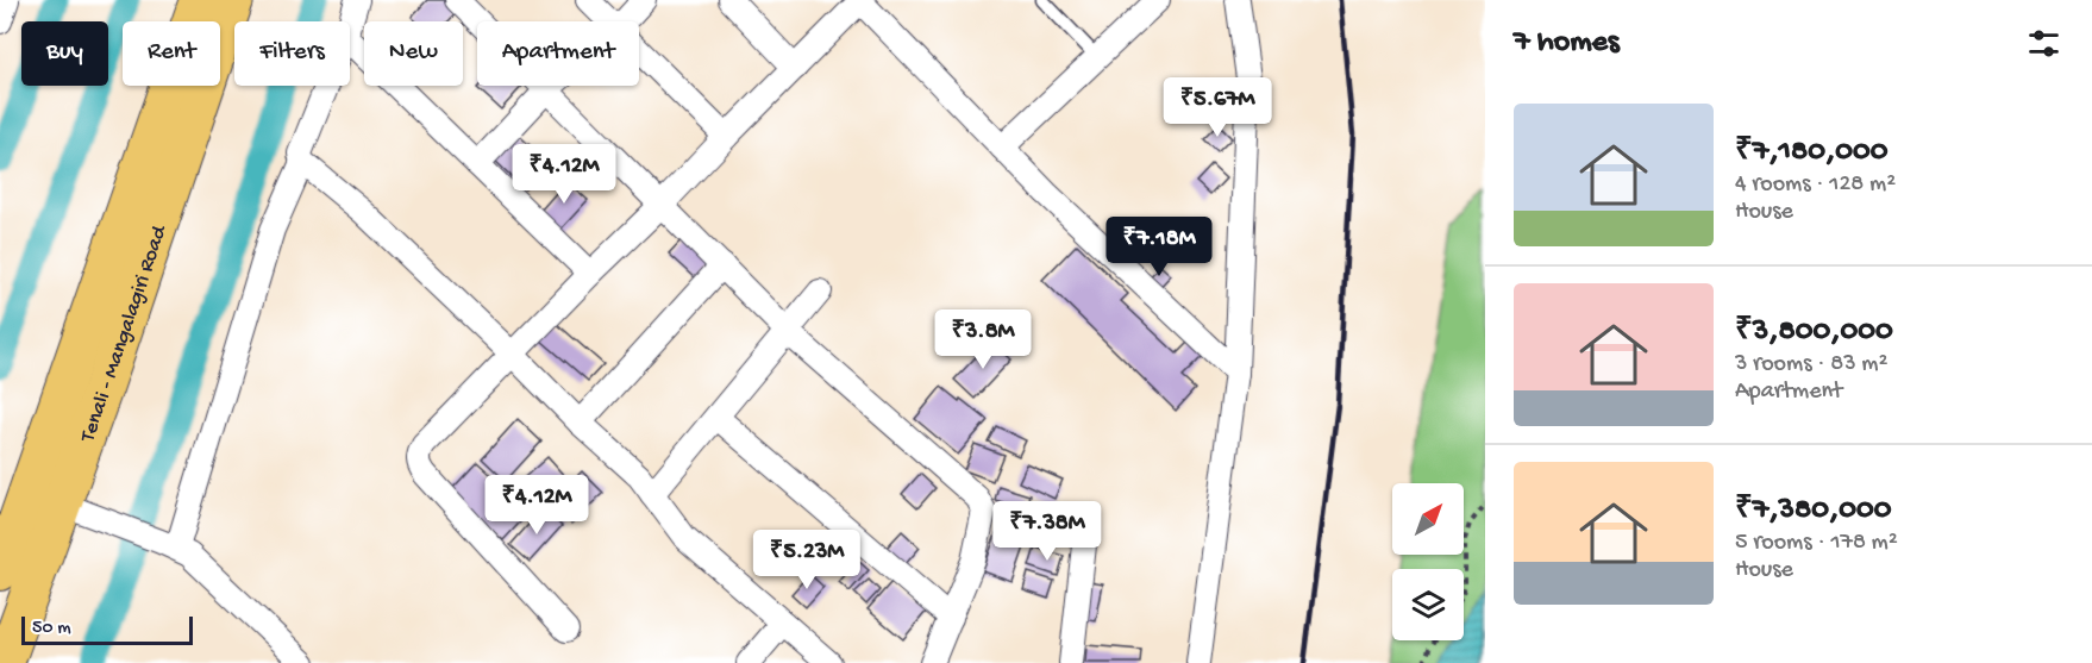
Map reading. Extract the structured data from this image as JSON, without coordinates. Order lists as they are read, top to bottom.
{
  "streets": {
    "main road": ["Tenali - Mangalagiri Road"]
  },
  "scale_bar": "50 m",
  "north": "top right",
  "page": {
    "heading": "7 homes",
    "chip": [
      "Buy",
      "Rent",
      "Filters",
      "New",
      "Apartment"
    ],
    "price": [
      "₹5.67M",
      "₹4.12M",
      "₹7.18M",
      "₹3.8M",
      "₹4.12M",
      "₹7.38M",
      "₹5.23M"
    ],
    "list": [
      {
        "name": "₹7,180,000",
        "note": "4 rooms · 128 m² · House"
      },
      {
        "name": "₹3,800,000",
        "note": "3 rooms · 83 m² · Apartment"
      },
      {
        "name": "₹7,380,000",
        "note": "5 rooms · 178 m² · House"
      }
    ],
    "scale": "50 m"
  }
}
